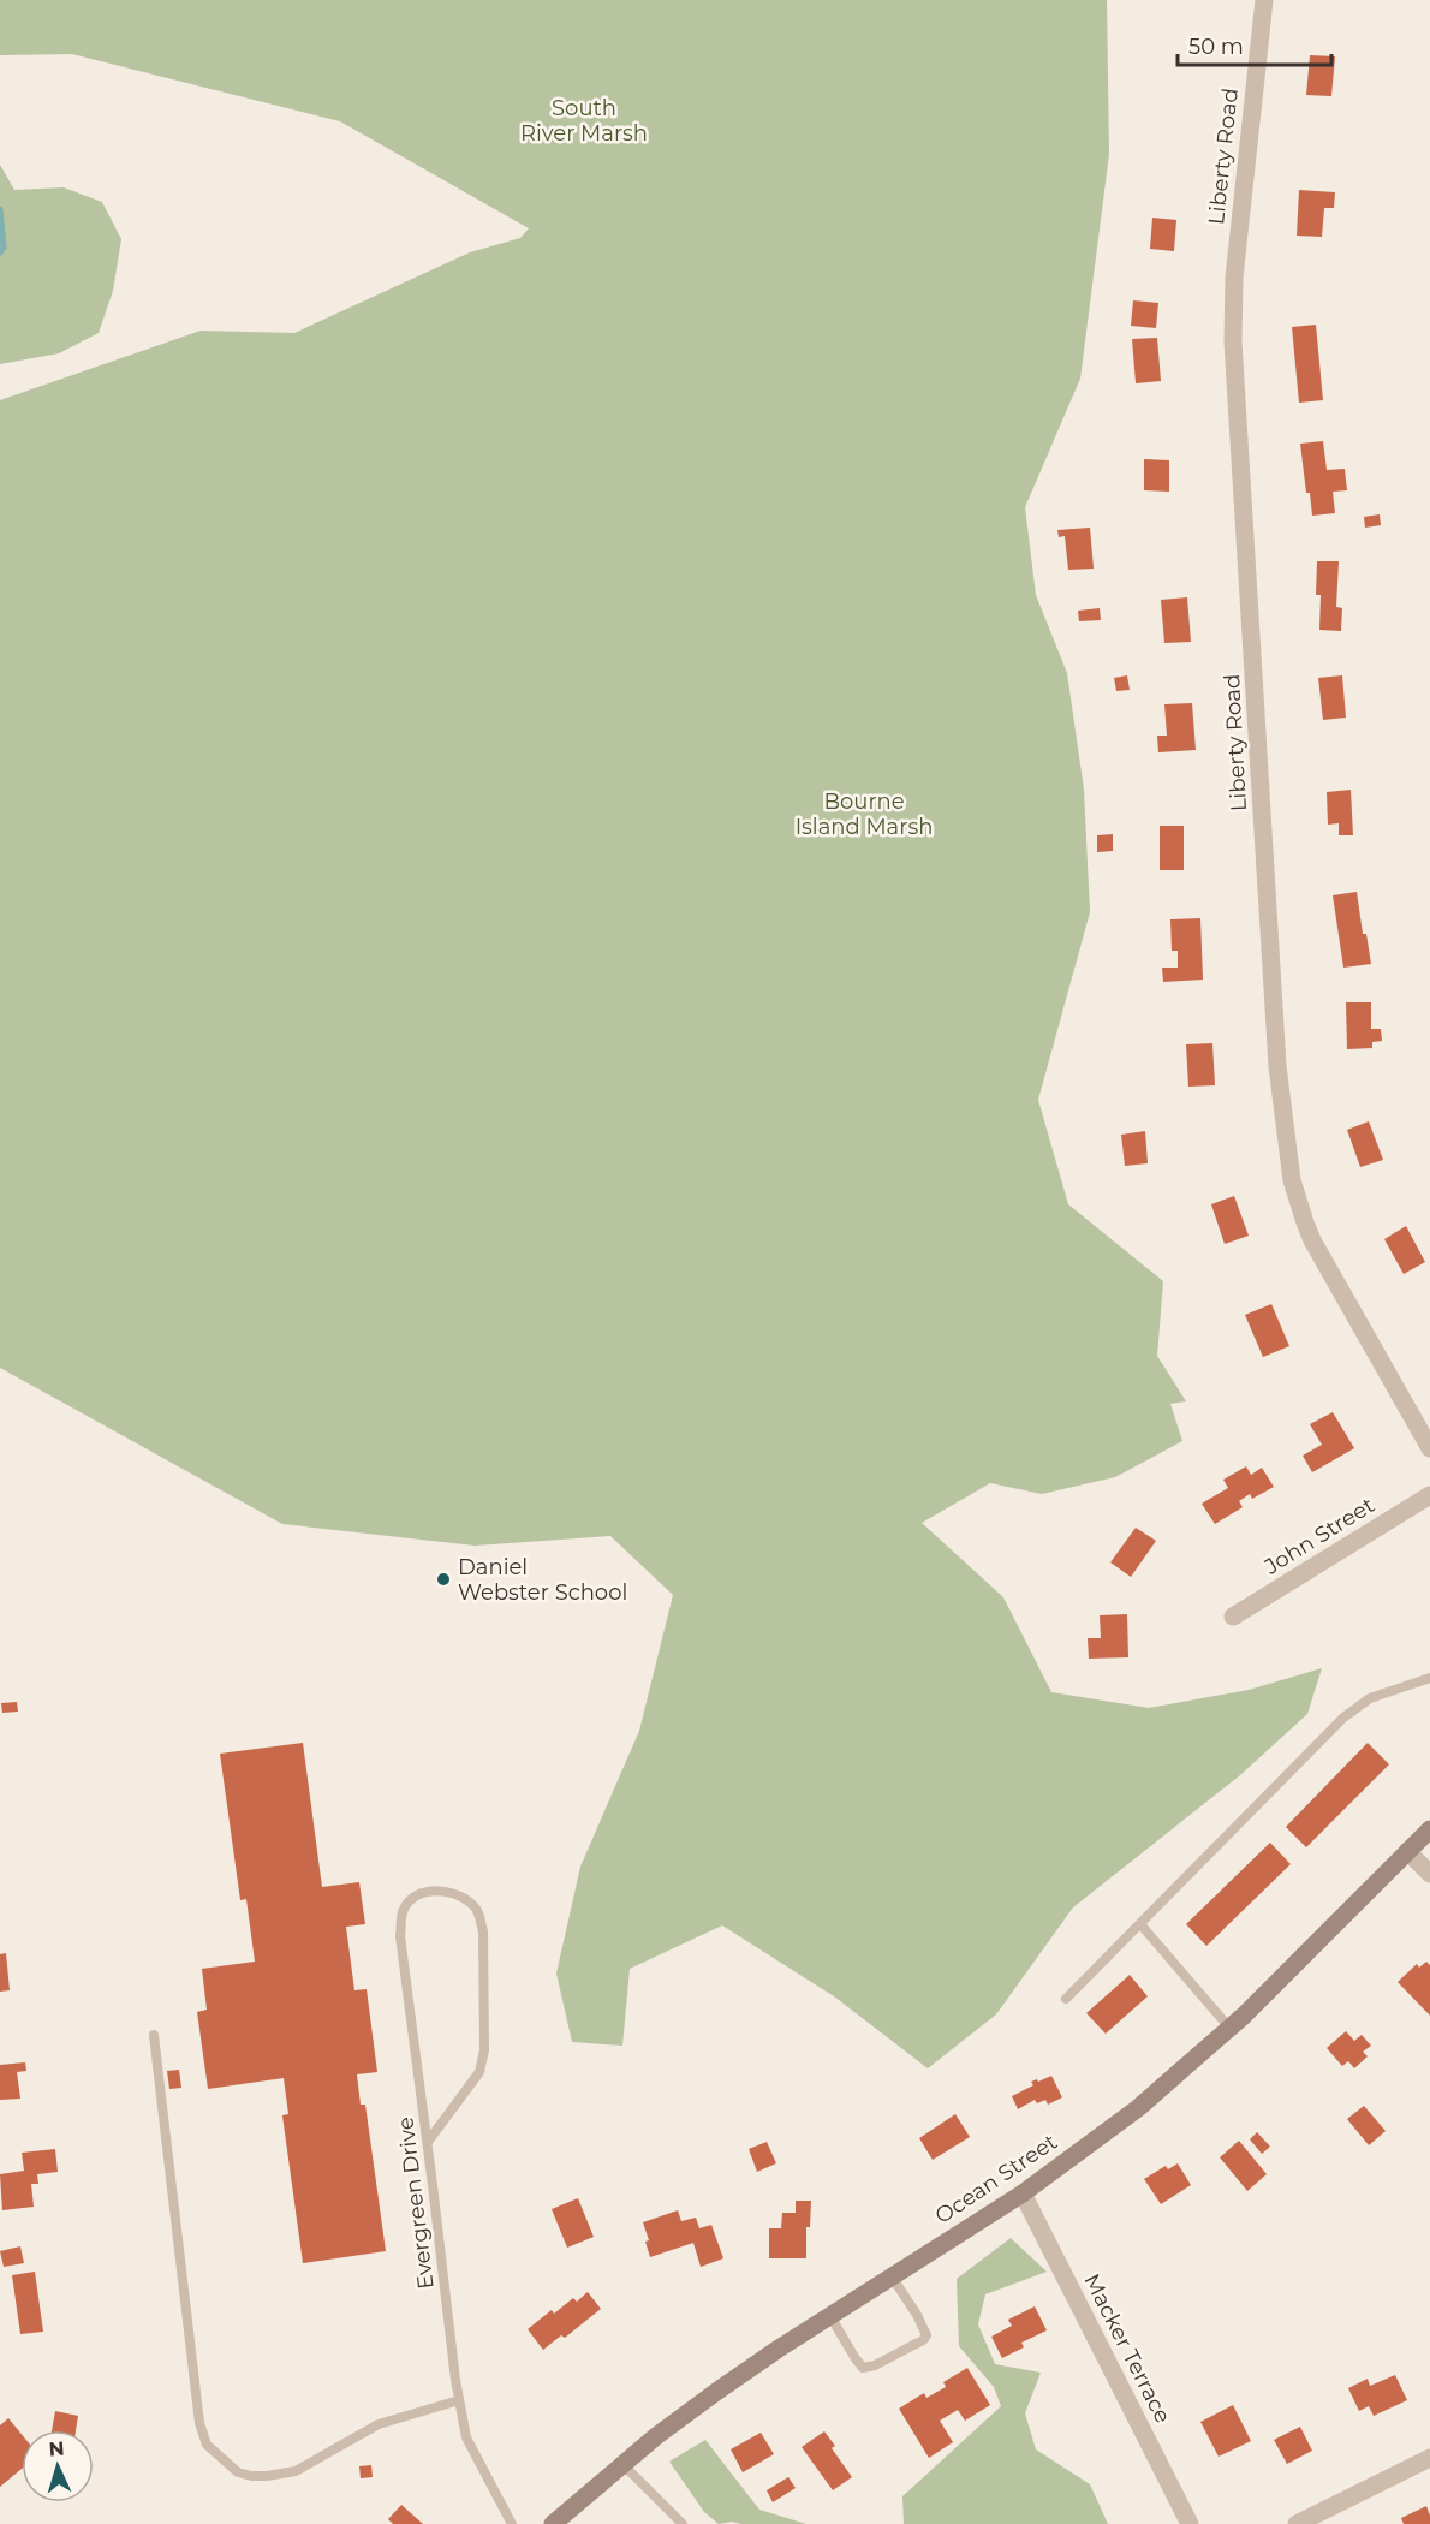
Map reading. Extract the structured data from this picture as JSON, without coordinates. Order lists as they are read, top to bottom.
{
  "streets": {
    "main road": ["Ocean Street"],
    "street": ["Liberty Road", "John Street", "Macker Terrace"],
    "lane": ["Evergreen Drive"]
  },
  "crossings": [
    ["Ocean Street", "Macker Terrace"]
  ],
  "parks": ["South River Marsh", "Bourne Island Marsh"],
  "places": ["Daniel Webster School"],
  "scale_bar": "50 m",
  "north": "top"
}
